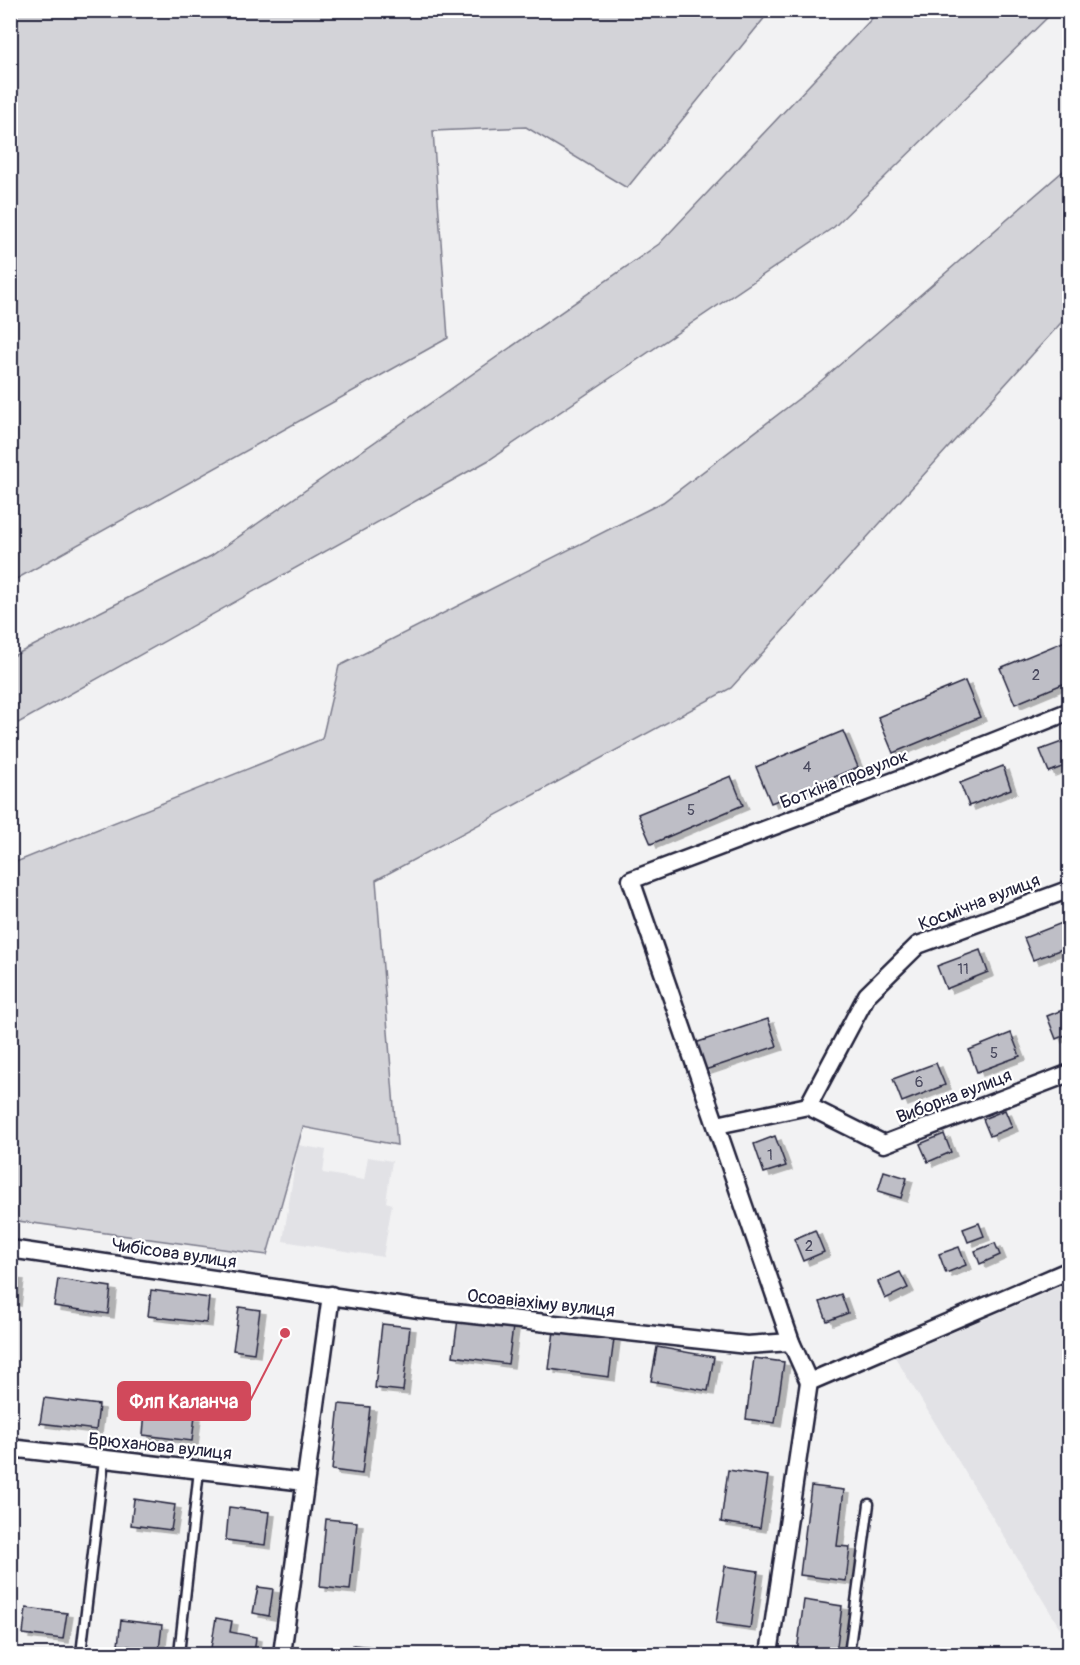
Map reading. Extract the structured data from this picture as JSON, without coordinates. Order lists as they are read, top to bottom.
{
  "streets": {
    "street": [
      "Боткіна провулок",
      "Космічна вулиця",
      "Виборна вулиця",
      "Чибісова вулиця",
      "Осоавіахіму вулиця",
      "Брюханова вулиця"
    ]
  },
  "crossings": [
    ["Космічна вулиця", "Виборна вулиця"],
    ["Чибісова вулиця", "Осоавіахіму вулиця"]
  ],
  "places": ["Флп Каланча"],
  "house_numbers": [
    "2",
    "4",
    "5",
    "11",
    "5",
    "6",
    "1",
    "2"
  ]
}
